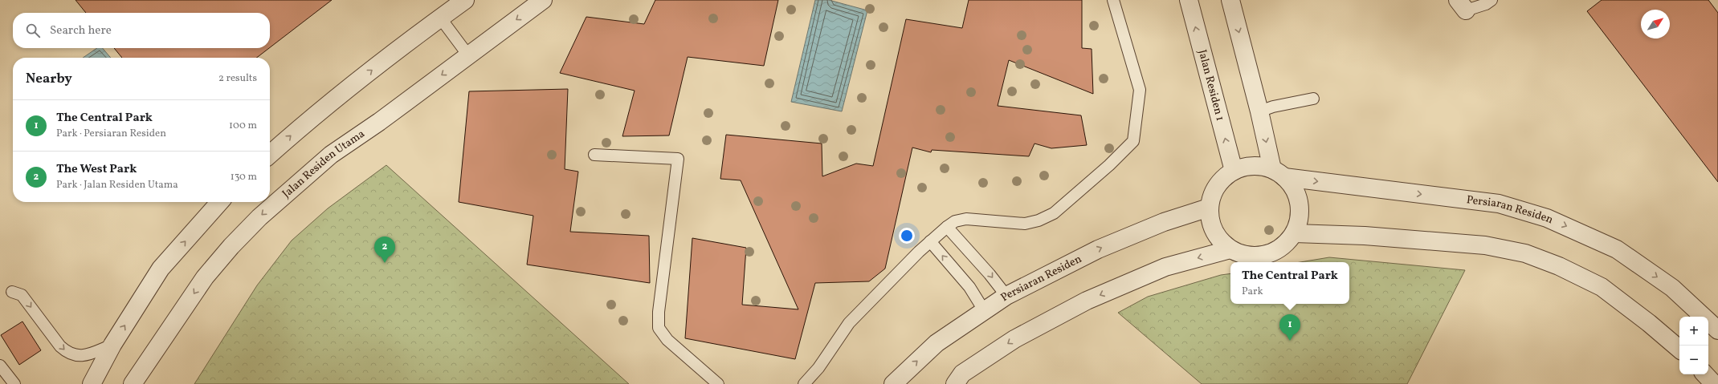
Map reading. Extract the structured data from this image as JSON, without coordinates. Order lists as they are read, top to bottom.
{
  "streets": {
    "street": ["Jalan Residen 1", "Jalan Residen Utama", "Persiaran Residen"]
  },
  "crossings": [
    ["Jalan Residen 1", "Persiaran Residen"]
  ],
  "north": "top right",
  "page": {
    "search": "Search here",
    "heading": ["Nearby", "2 results"],
    "list": [
      {
        "mark": "1",
        "name": "The Central Park",
        "note": "Park · Persiaran Residen",
        "value": "100 m"
      },
      {
        "mark": "2",
        "name": "The West Park",
        "note": "Park · Jalan Residen Utama",
        "value": "130 m"
      }
    ],
    "pins": ["2", "1"],
    "popup": ["The Central Park", "Park"],
    "map_buttons": ["+", "−"]
  }
}
